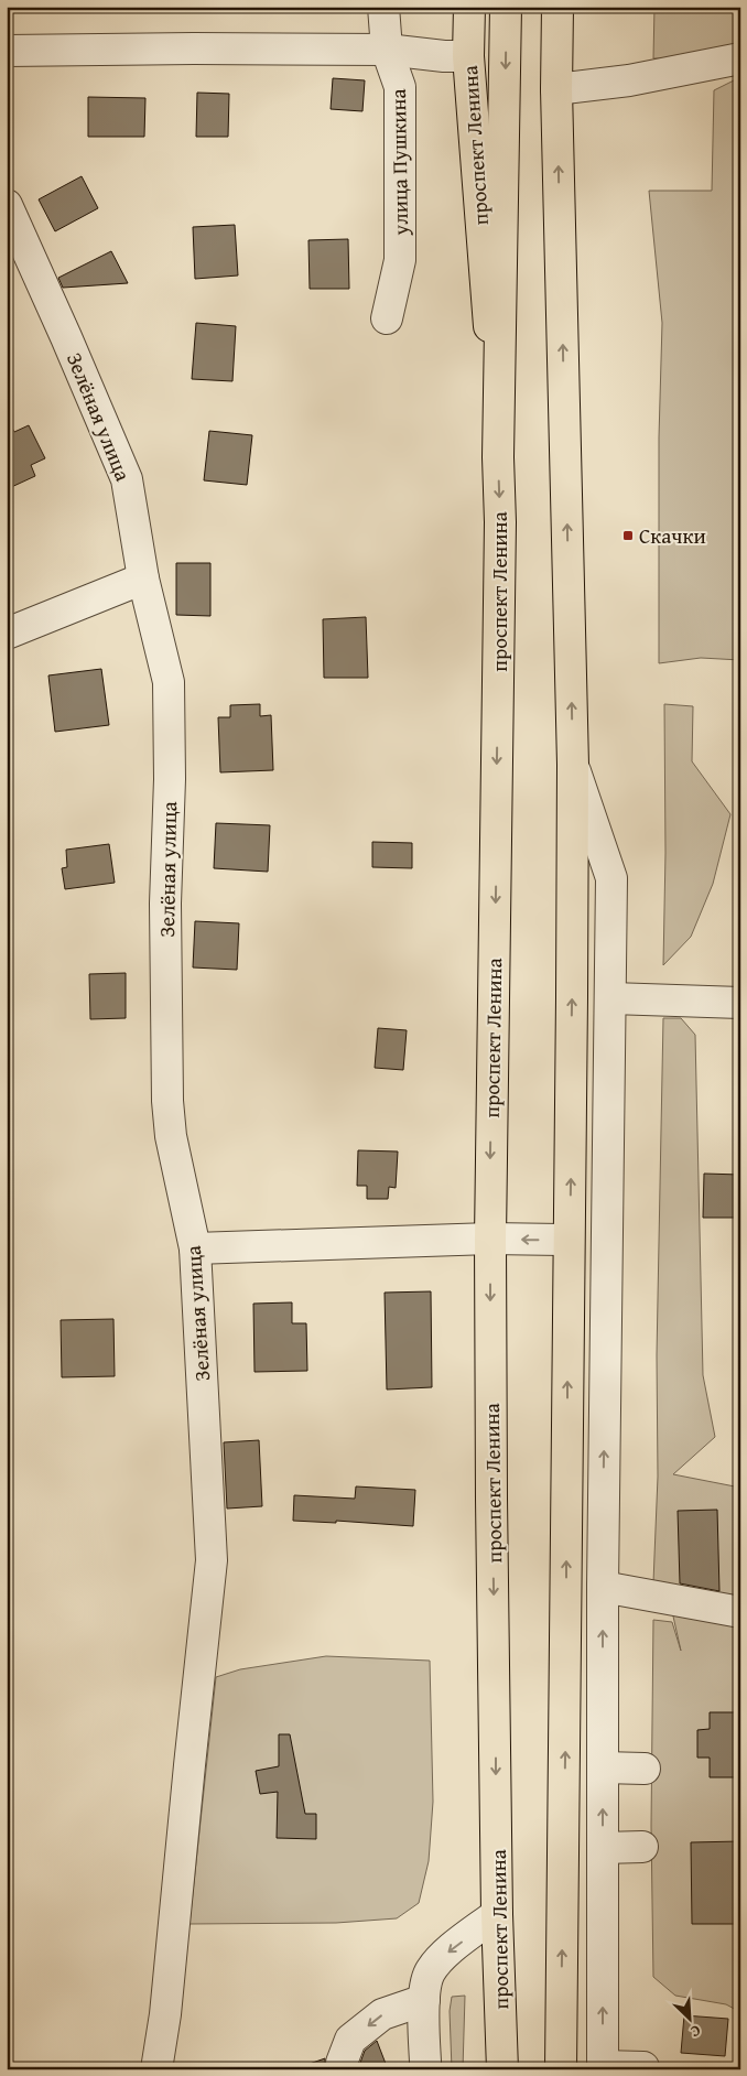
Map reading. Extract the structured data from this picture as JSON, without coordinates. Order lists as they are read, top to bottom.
{
  "streets": {
    "main road": ["проспект Ленина"],
    "street": ["улица Пушкина", "Зелёная улица"]
  },
  "places": {
    "transit": ["Скачки"]
  },
  "north": "bottom right"
}
